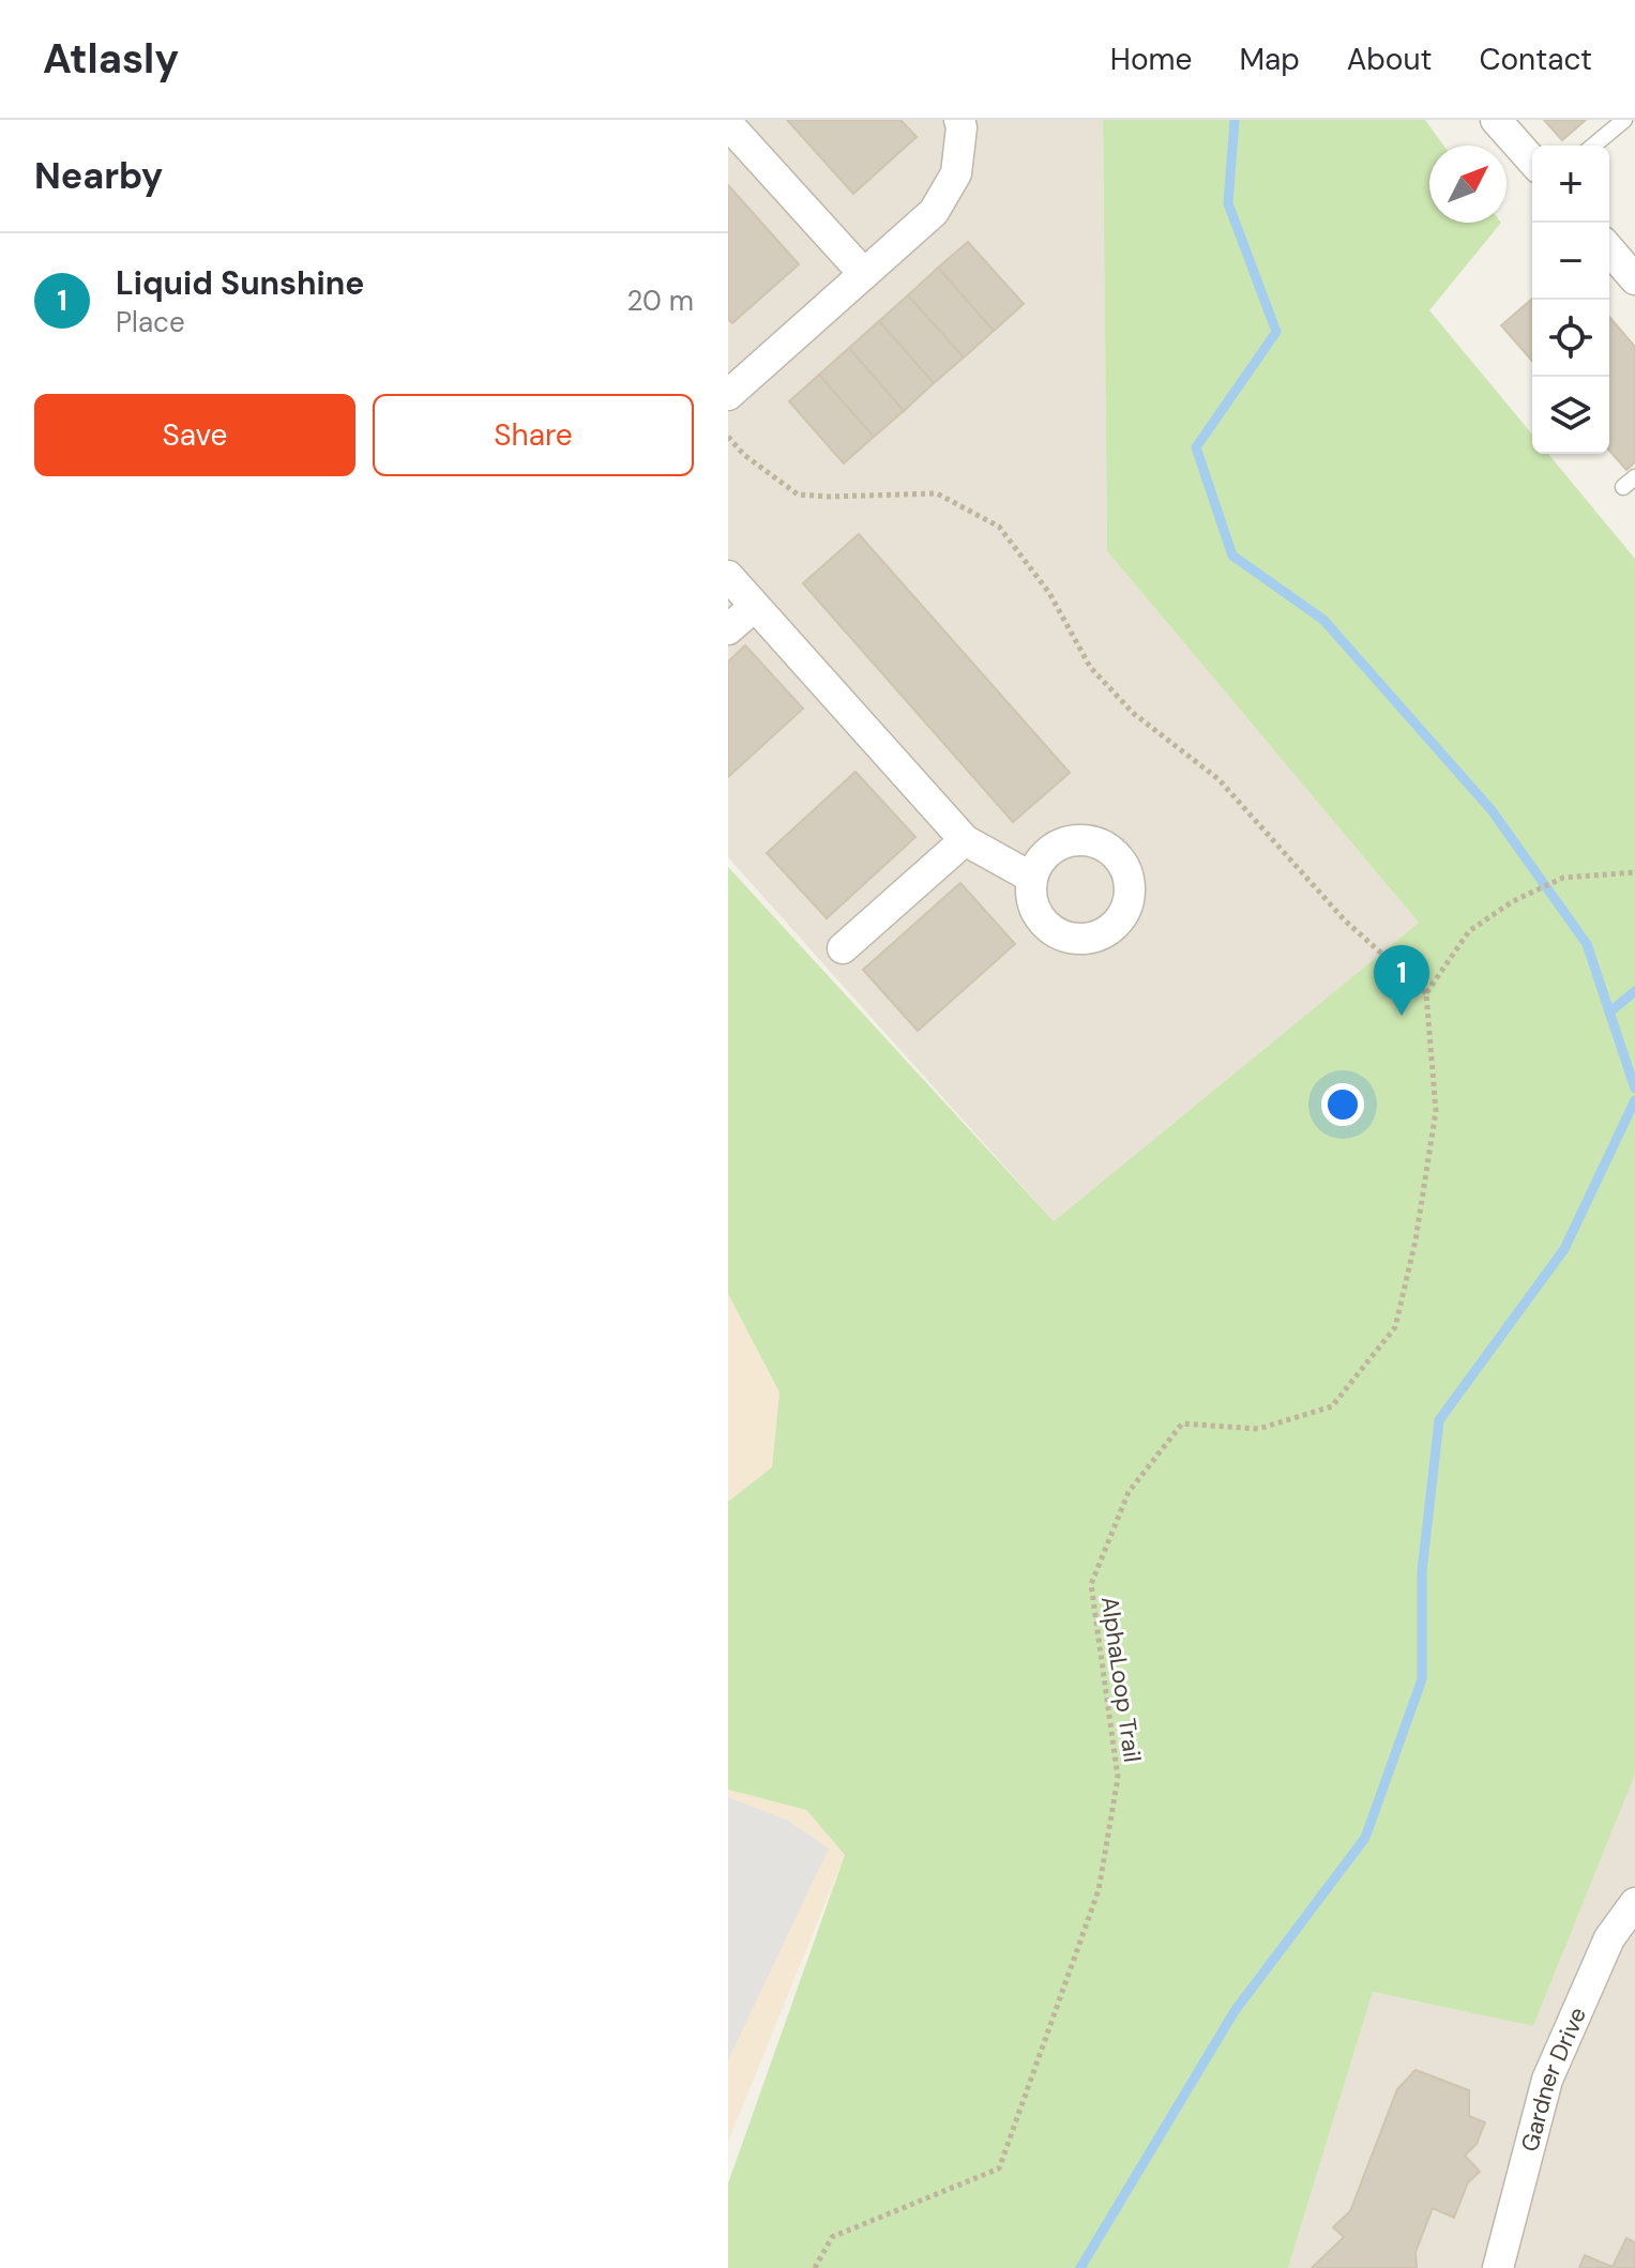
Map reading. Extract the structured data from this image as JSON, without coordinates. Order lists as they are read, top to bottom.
{
  "streets": {
    "street": ["Gardner Drive"],
    "path": ["AlphaLoop Trail"]
  },
  "north": "top right",
  "page": {
    "header": "Atlasly",
    "nav": [
      "Home",
      "Map",
      "About",
      "Contact"
    ],
    "heading": "Nearby",
    "map_buttons": ["+", "−"],
    "list": [
      {
        "mark": "1",
        "name": "Liquid Sunshine",
        "note": "Place",
        "value": "20 m"
      }
    ],
    "buttons": ["Save", "Share"],
    "pins": "1"
  }
}
